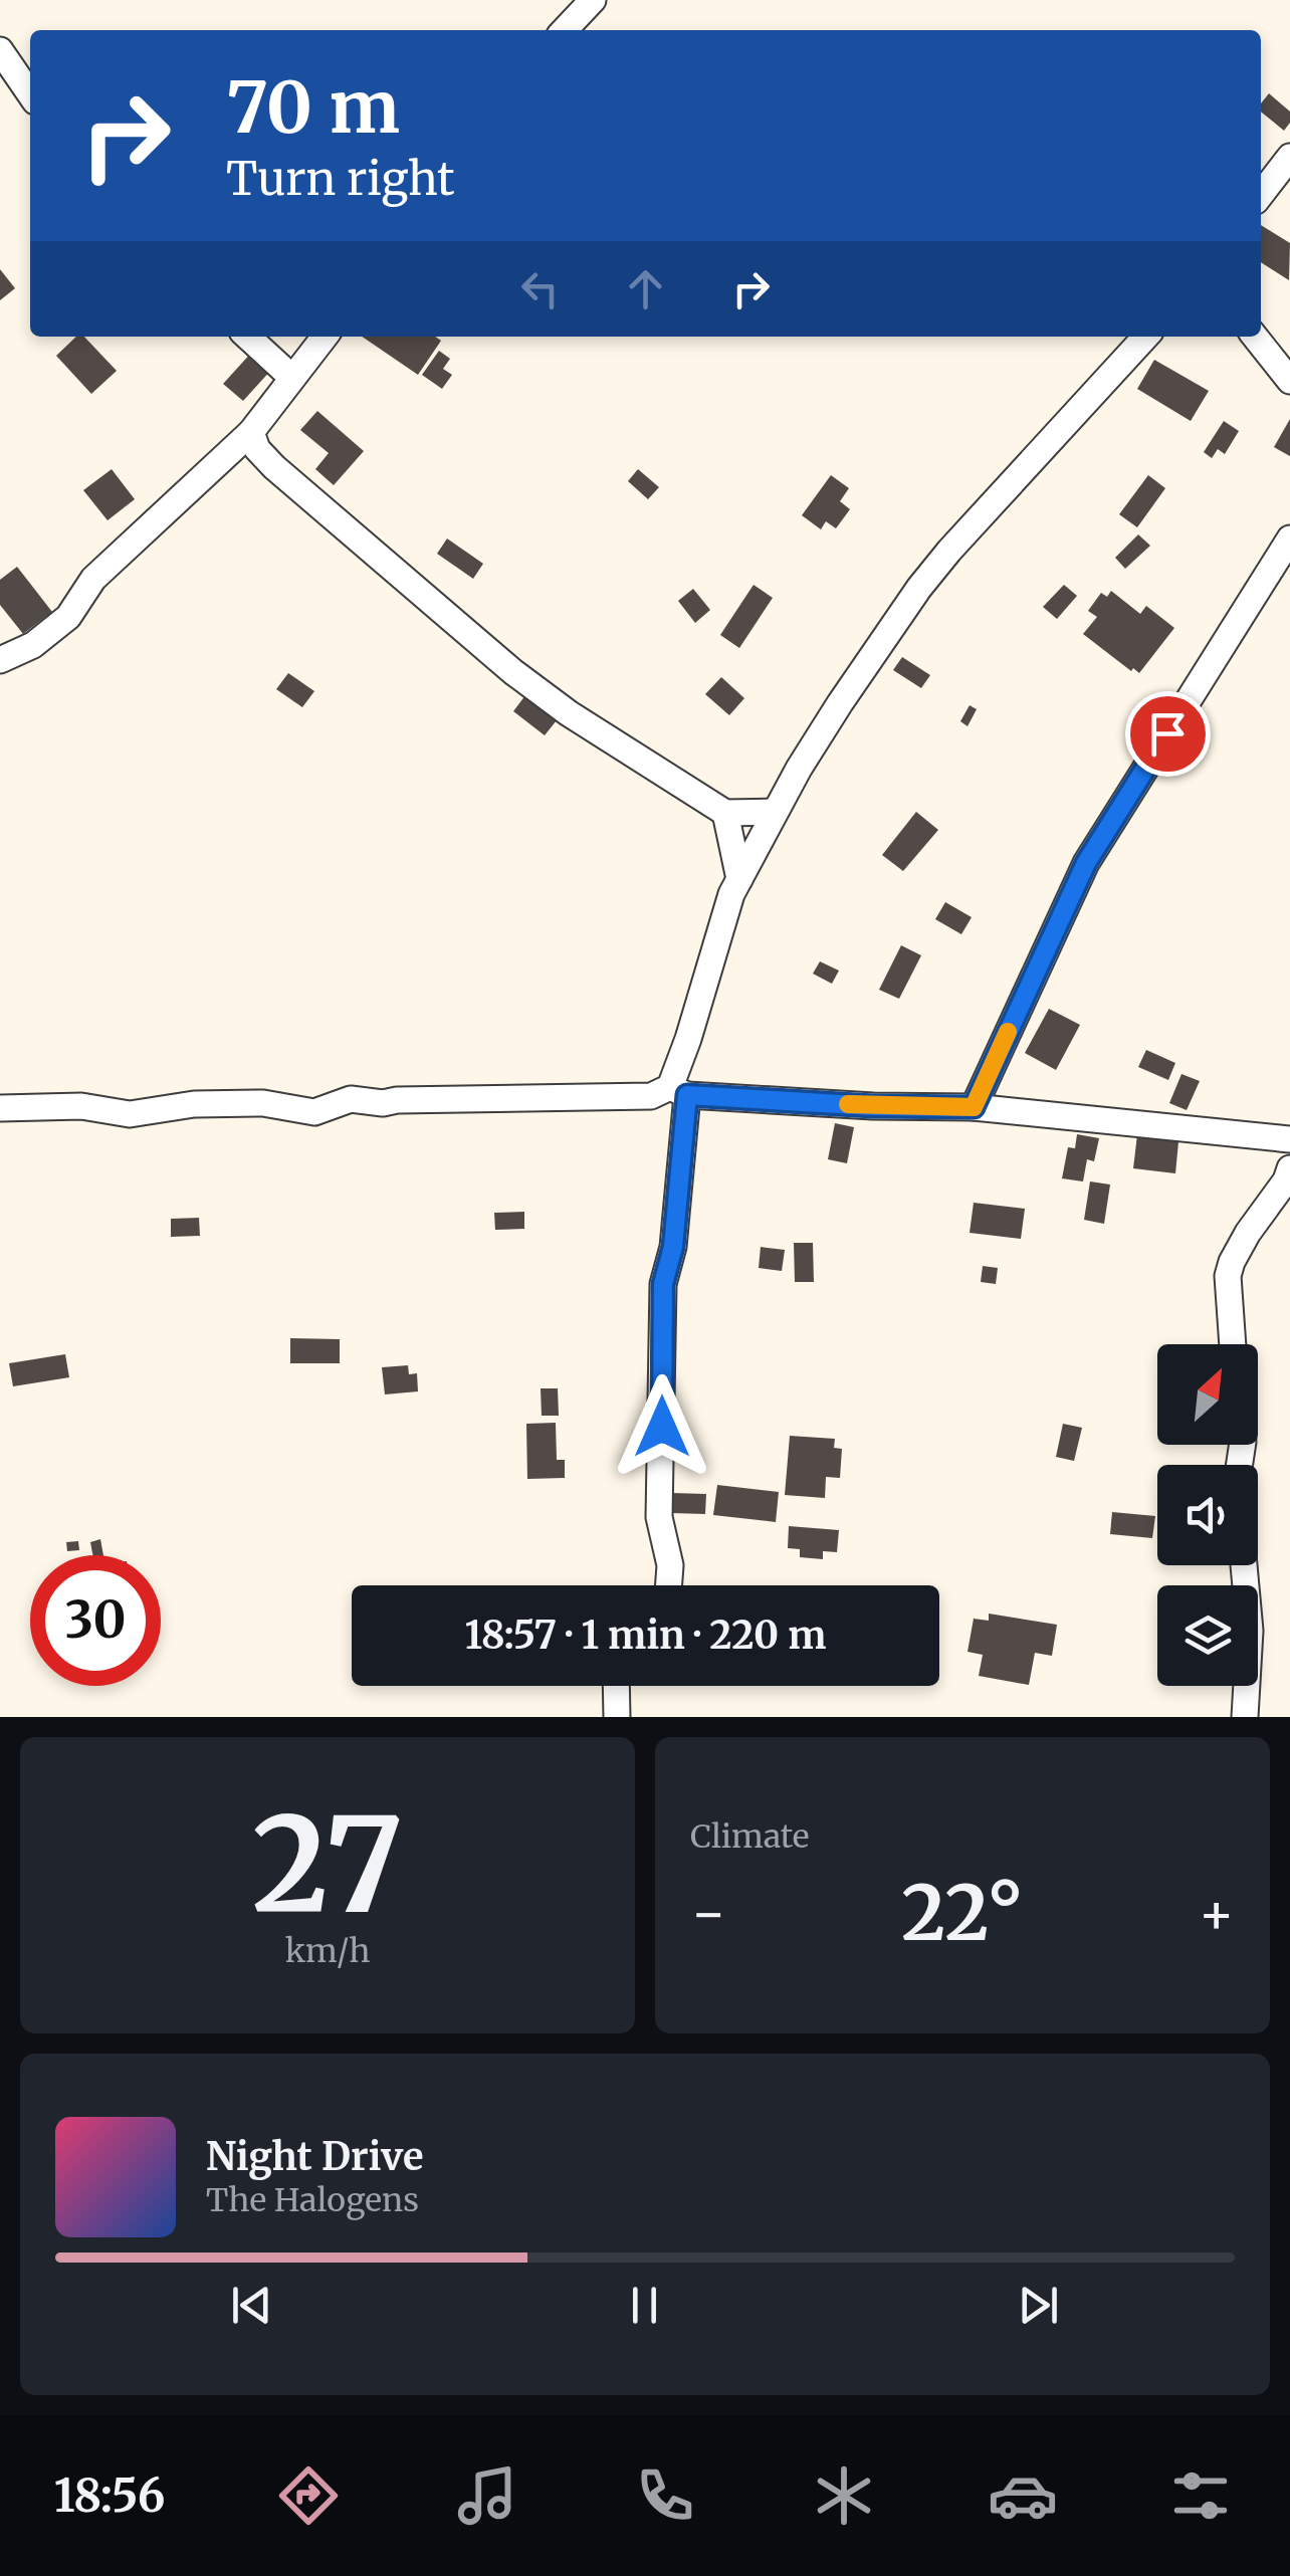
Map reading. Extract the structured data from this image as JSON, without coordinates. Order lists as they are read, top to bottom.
{
  "north": "top right",
  "page": {
    "turn": ["70 m", "Turn right"],
    "limit": "30",
    "trip": "18:57 · 1 min · 220 m",
    "tile": [
      ["27", "km/h"],
      "Climate"
    ],
    "heat": ["−", "22°", "+"],
    "song": ["Night Drive", "The Halogens"],
    "tabs": "18:56"
  }
}
